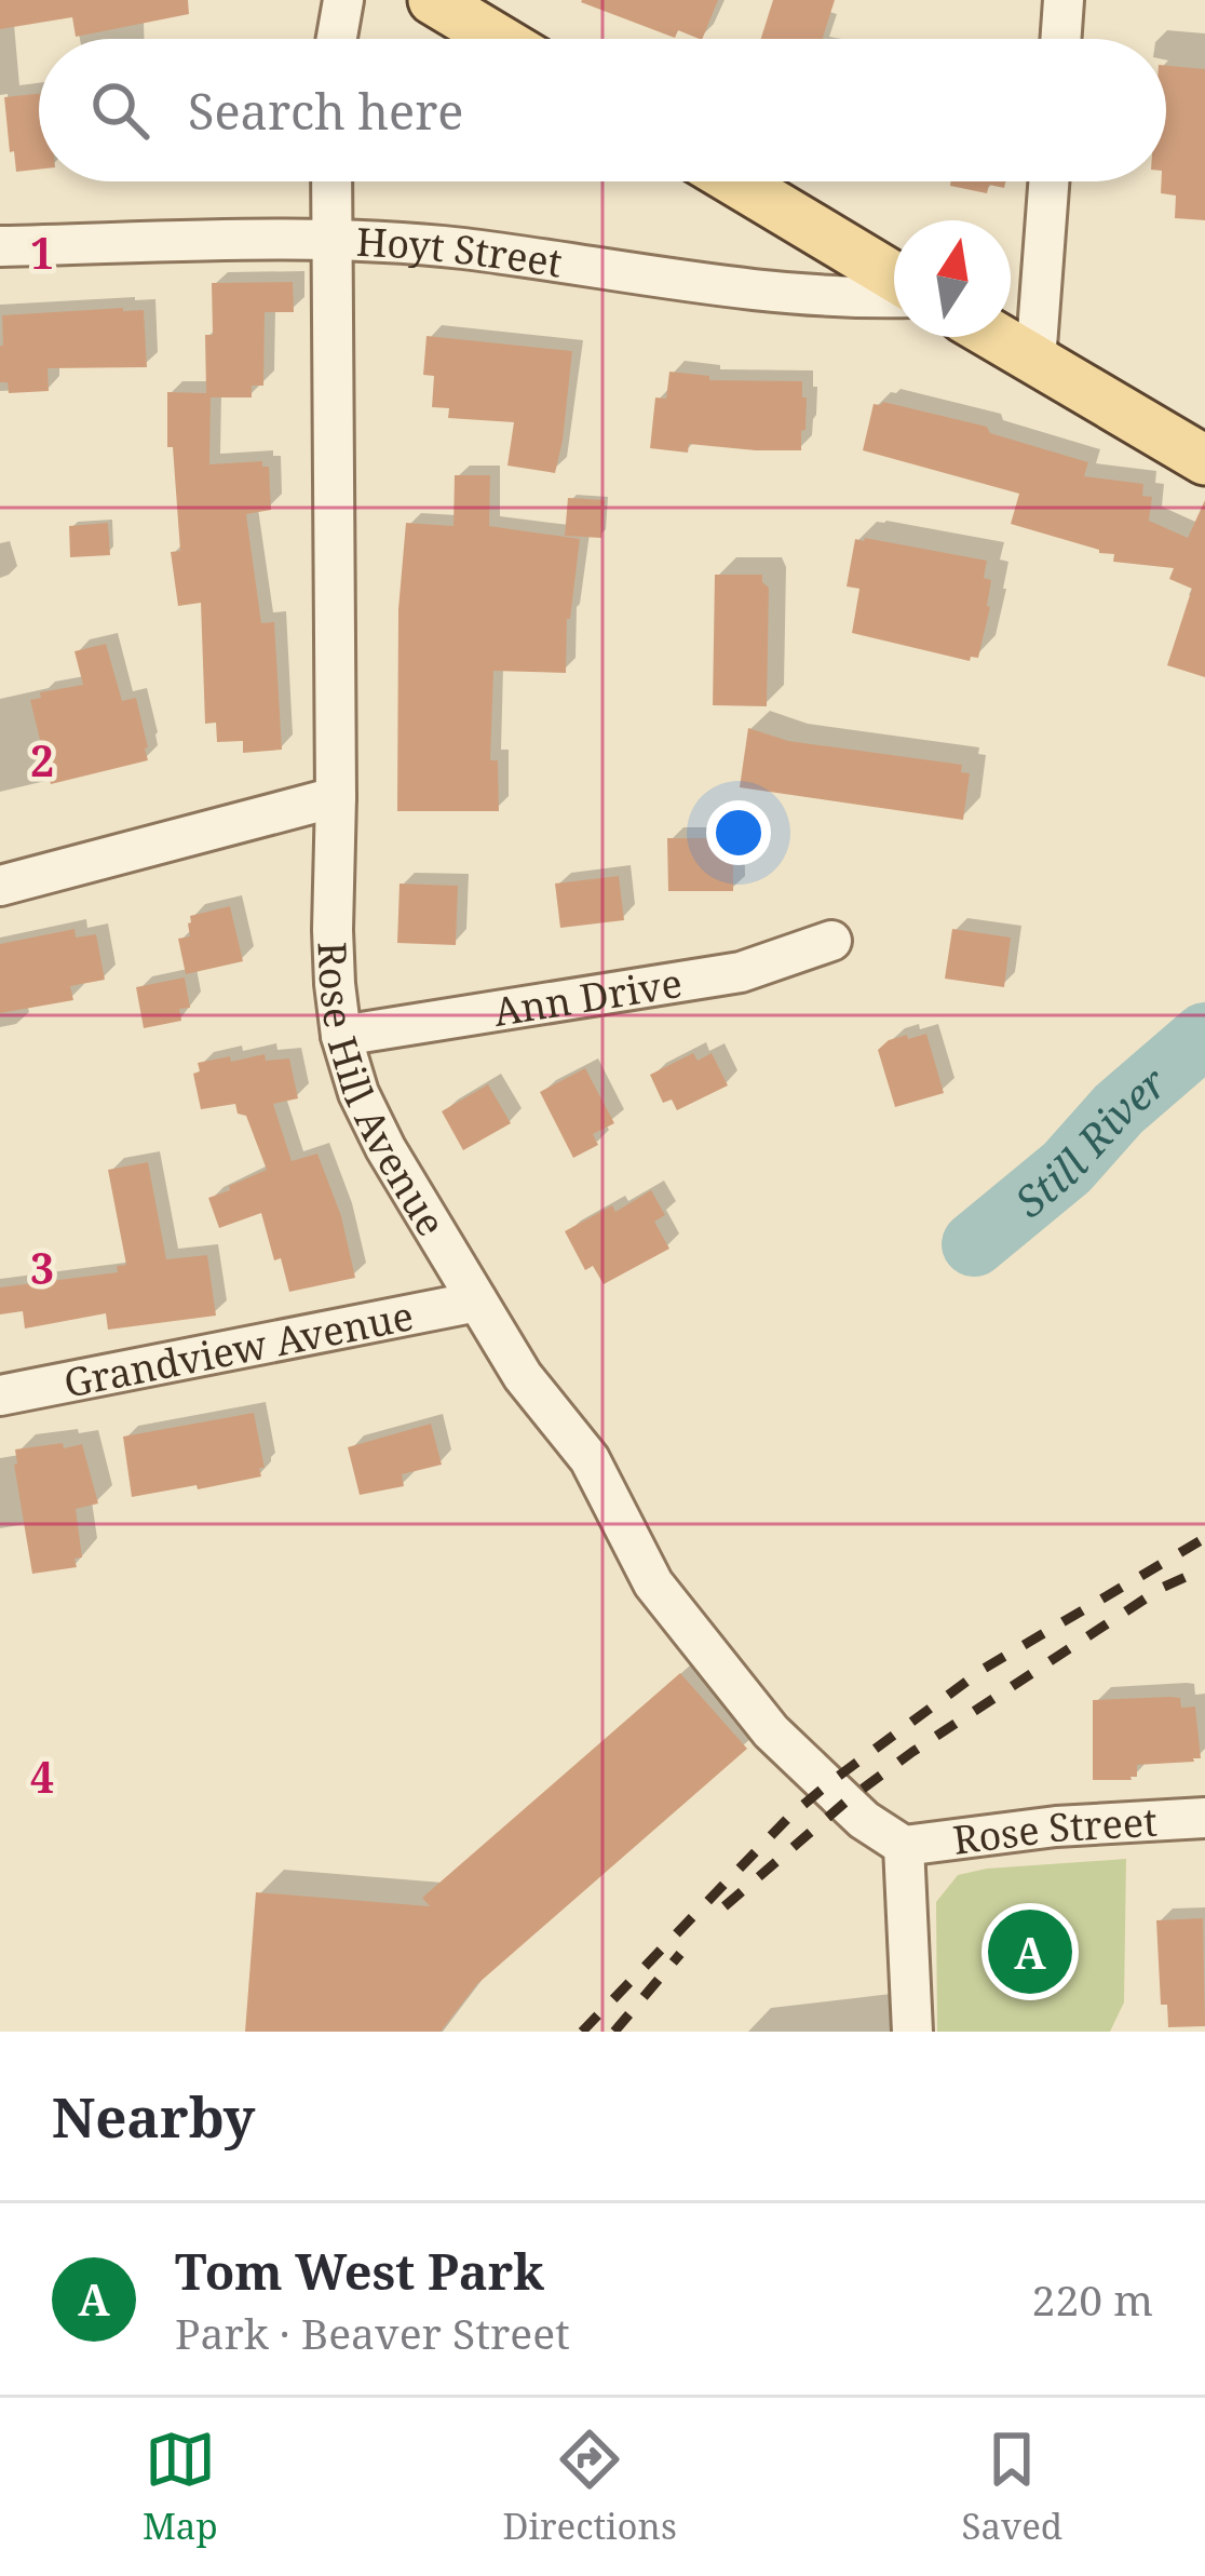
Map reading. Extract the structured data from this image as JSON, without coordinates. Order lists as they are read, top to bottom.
{
  "streets": {
    "street": [
      "Hoyt Street",
      "Ann Drive",
      "Rose Hill Avenue",
      "Grandview Avenue",
      "Rose Street"
    ]
  },
  "crossings": [
    ["Hoyt Street", "Rose Hill Avenue"],
    ["Ann Drive", "Rose Hill Avenue"],
    ["Rose Hill Avenue", "Grandview Avenue"],
    ["Rose Hill Avenue", "Rose Street"]
  ],
  "water": ["Still River"],
  "north": "top",
  "page": {
    "search": "Search here",
    "pins": "A",
    "heading": "Nearby",
    "list": [
      {
        "mark": "A",
        "name": "Tom West Park",
        "note": "Park · Beaver Street",
        "value": "220 m"
      }
    ],
    "nav": ["Map", "Directions", "Saved"]
  },
  "grid": {
    "rows": [
      "1",
      "2",
      "3",
      "4"
    ]
  }
}
